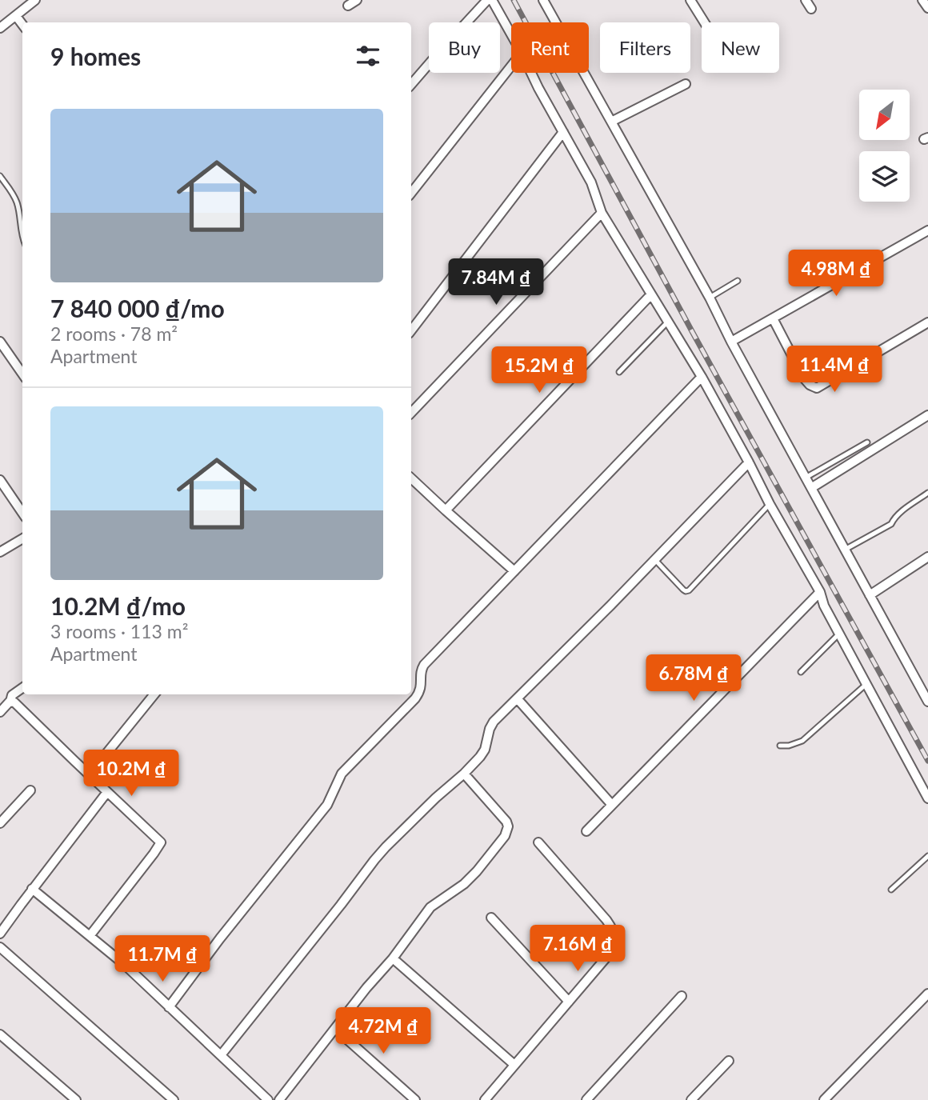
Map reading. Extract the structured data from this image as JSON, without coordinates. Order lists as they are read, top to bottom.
{
  "north": "bottom left",
  "page": {
    "chip": [
      "Buy",
      "Rent",
      "Filters",
      "New"
    ],
    "heading": "9 homes",
    "list": [
      {
        "name": "7 840 000 ₫/mo",
        "note": "2 rooms · 78 m² · Apartment"
      },
      {
        "name": "10.2M ₫/mo",
        "note": "3 rooms · 113 m² · Apartment"
      }
    ],
    "price": [
      "4.98M ₫",
      "7.84M ₫",
      "11.4M ₫",
      "15.2M ₫",
      "6.78M ₫",
      "10.2M ₫",
      "7.16M ₫",
      "11.7M ₫",
      "4.72M ₫"
    ]
  }
}
